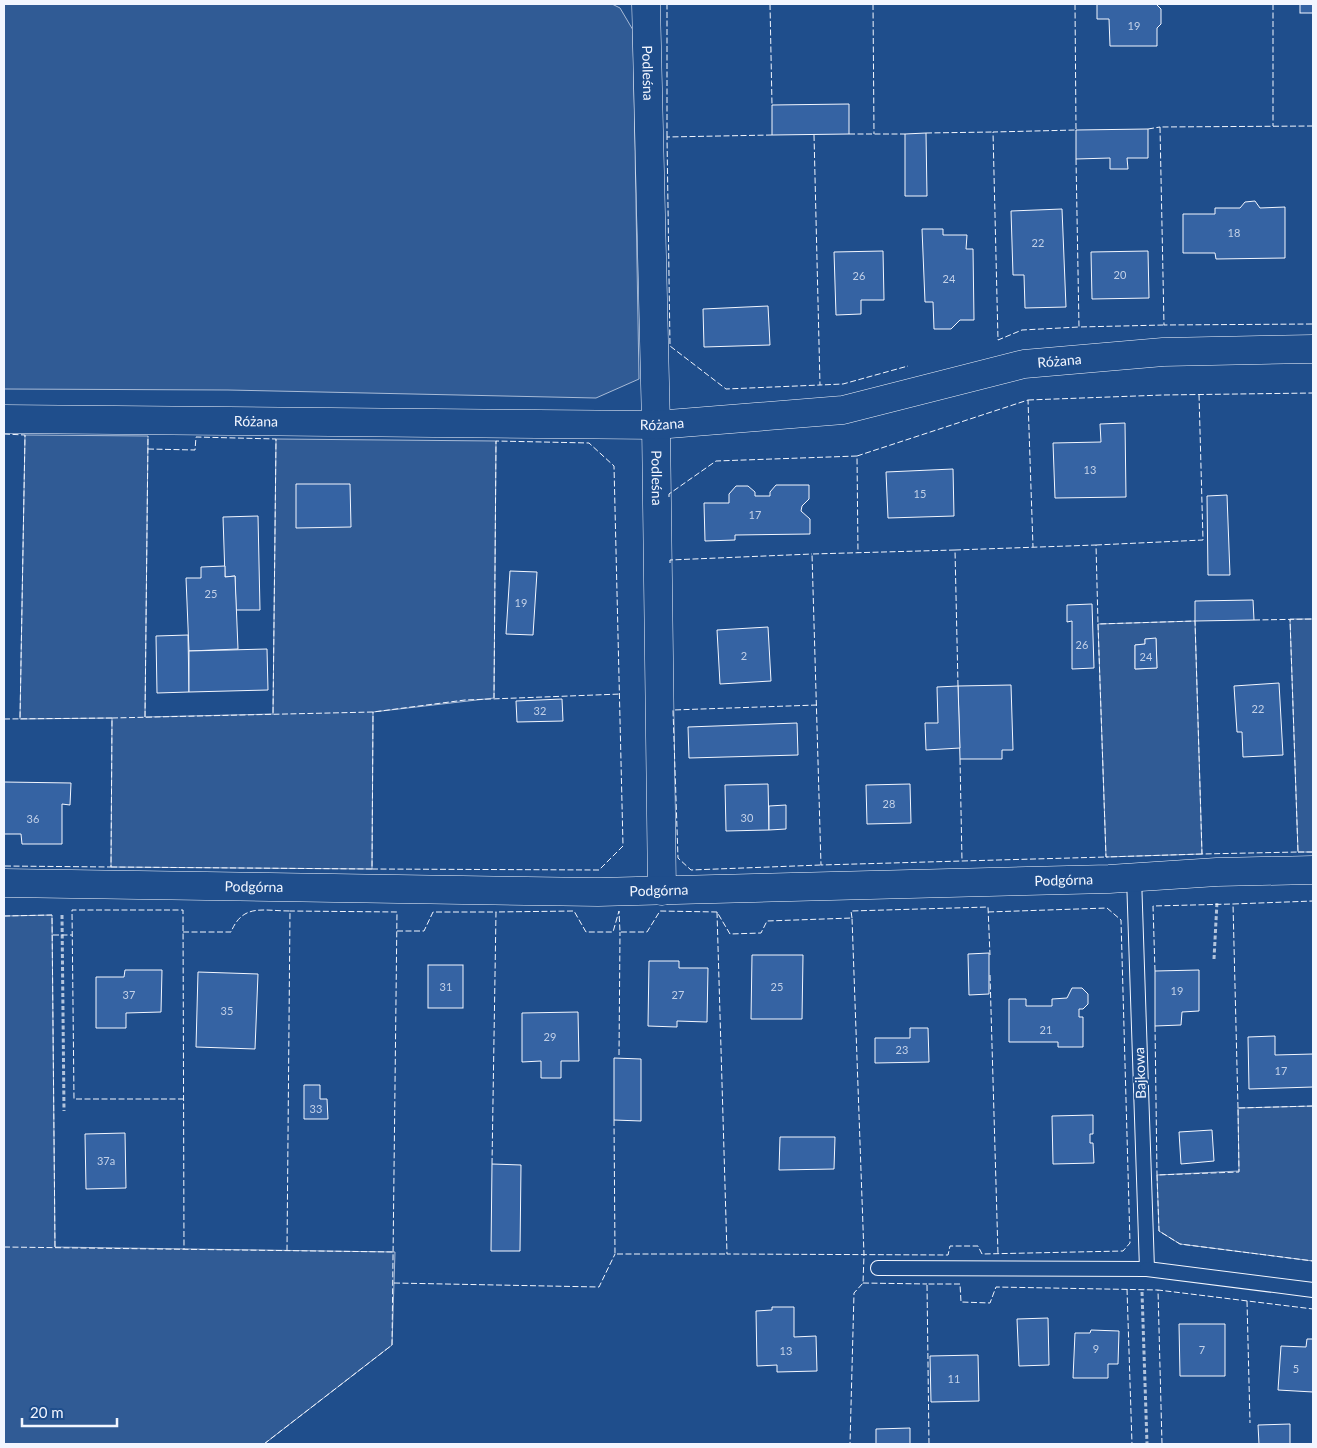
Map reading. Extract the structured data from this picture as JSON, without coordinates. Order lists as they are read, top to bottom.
{
  "streets": {
    "street": ["Podleśna", "Różana", "Podgórna"],
    "lane": ["Bajkowa"]
  },
  "crossings": [
    ["Podleśna", "Różana"],
    ["Podleśna", "Podgórna"],
    ["Podgórna", "Bajkowa"]
  ],
  "house_numbers": [
    "19",
    "18",
    "22",
    "20",
    "26",
    "24",
    "13",
    "15",
    "17",
    "25",
    "19",
    "26",
    "2",
    "24",
    "22",
    "32",
    "28",
    "30",
    "36",
    "31",
    "25",
    "19",
    "37",
    "27",
    "35",
    "21",
    "29",
    "23",
    "17",
    "33",
    "37a",
    "9",
    "7",
    "13",
    "5",
    "11"
  ],
  "scale_bar": "20 m"
}
